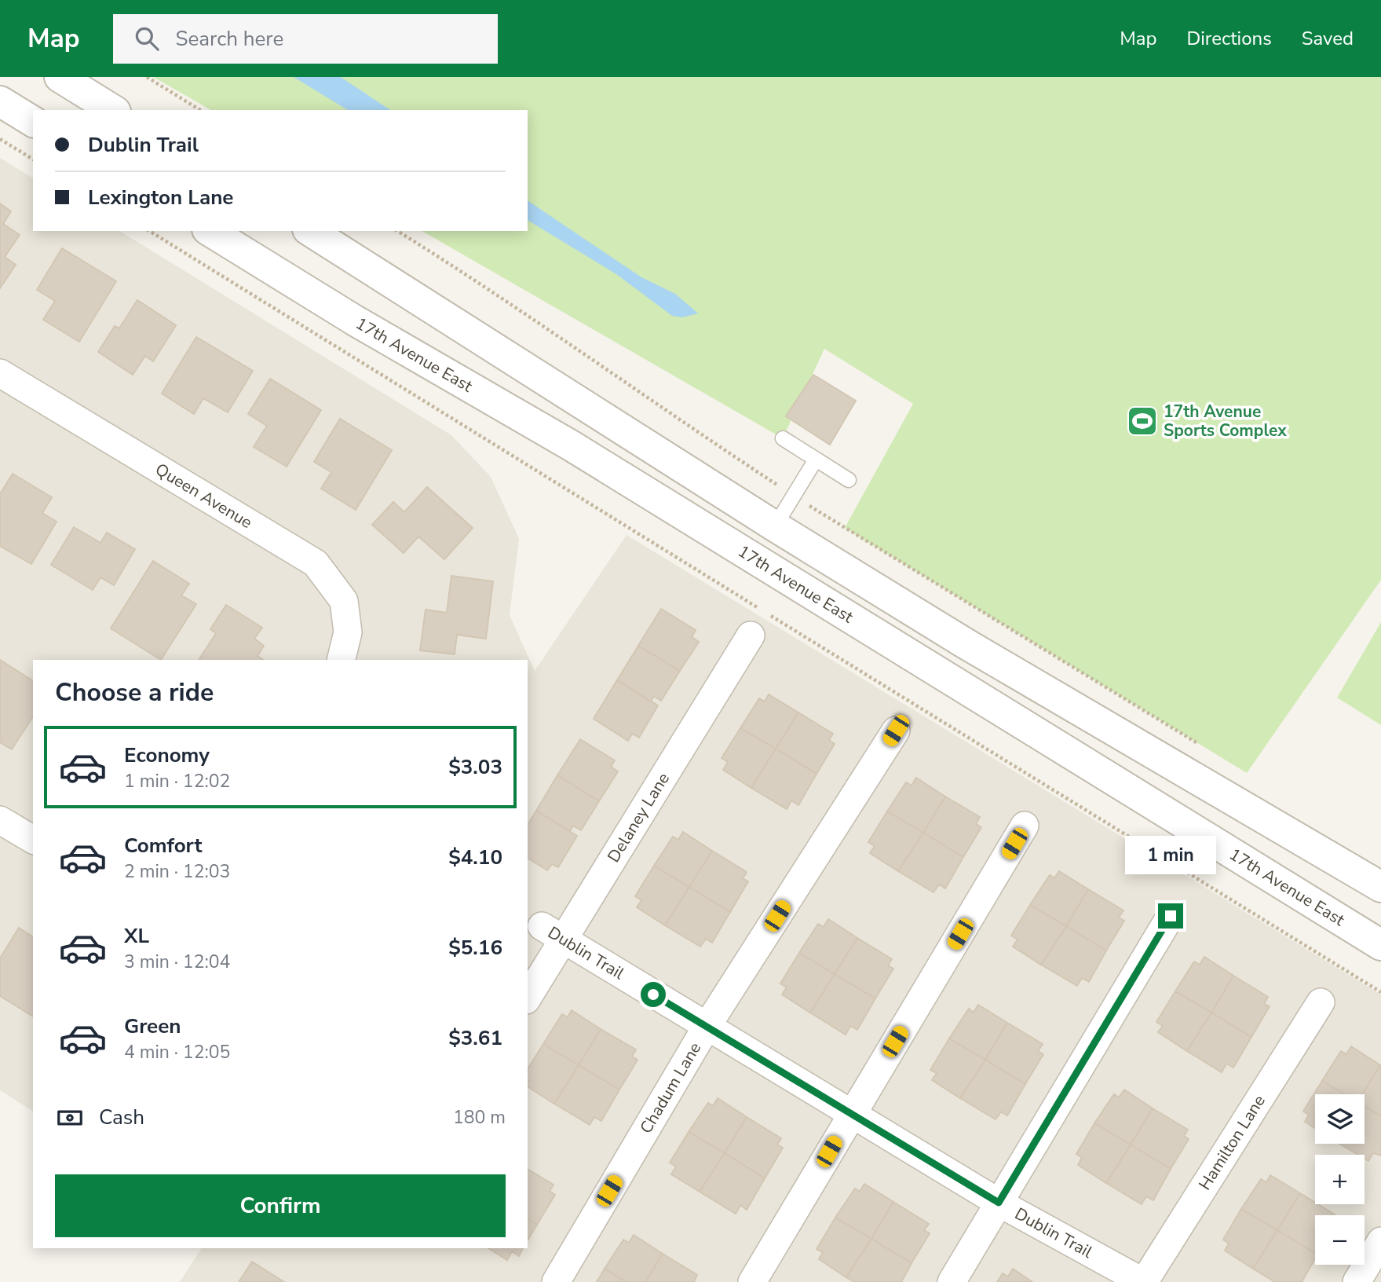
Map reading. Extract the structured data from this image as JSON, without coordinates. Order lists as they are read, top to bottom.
{
  "streets": {
    "street": [
      "17th Avenue East",
      "Queen Avenue",
      "Delaney Lane",
      "Dublin Trail",
      "Chadum Lane",
      "Hamilton Lane"
    ]
  },
  "crossings": [
    ["Delaney Lane", "Dublin Trail"],
    ["Dublin Trail", "Chadum Lane"],
    ["Dublin Trail", "Hamilton Lane"]
  ],
  "places": {
    "sports": ["17th Avenue Sports Complex"]
  },
  "page": {
    "header": "Map",
    "search": "Search here",
    "nav": ["Map", "Directions", "Saved"],
    "banner": ["Dublin Trail", "Lexington Lane"],
    "heading": "Choose a ride",
    "list": [
      {
        "name": "Economy",
        "note": "1 min · 12:02",
        "value": "$3.03"
      },
      {
        "name": "Comfort",
        "note": "2 min · 12:03",
        "value": "$4.10"
      },
      {
        "name": "XL",
        "note": "3 min · 12:04",
        "value": "$5.16"
      },
      {
        "name": "Green",
        "note": "4 min · 12:05",
        "value": "$3.61"
      }
    ],
    "bubble": "1 min",
    "pay": ["Cash", "180 m"],
    "map_buttons": ["+", "−"],
    "buttons": "Confirm"
  }
}
